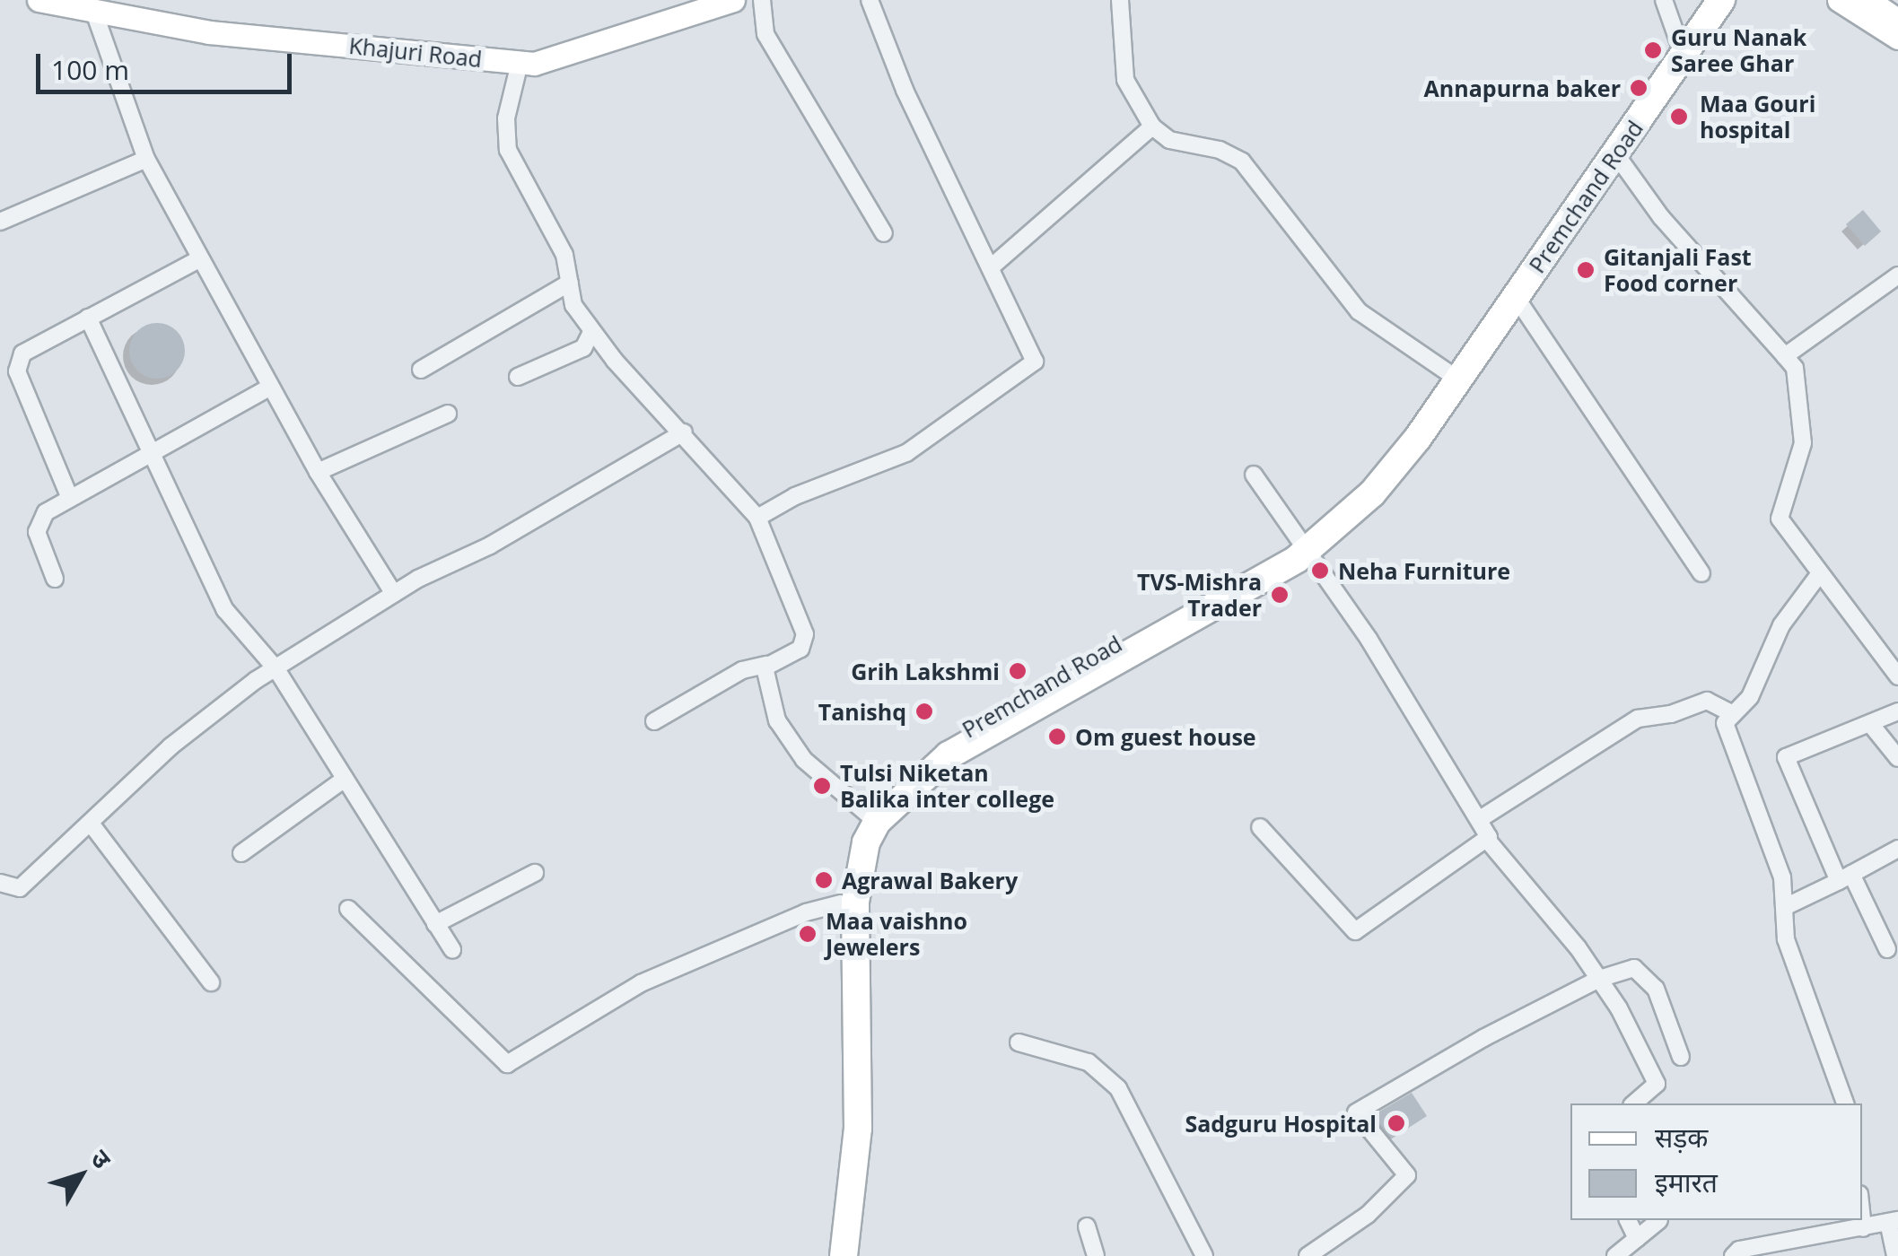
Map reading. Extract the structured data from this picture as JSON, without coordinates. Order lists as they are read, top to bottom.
{
  "streets": {
    "highway": ["Premchand Road"],
    "street": ["Khajuri Road"]
  },
  "places": [
    "Guru Nanak Saree Ghar",
    "Annapurna baker",
    "Maa Gouri hospital",
    "Gitanjali Fast Food corner",
    "Neha Furniture",
    "TVS-Mishra Trader",
    "Grih Lakshmi",
    "Tanishq",
    "Om guest house",
    "Tulsi Niketan Balika inter college",
    "Agrawal Bakery",
    "Maa vaishno Jewelers",
    "Sadguru Hospital"
  ],
  "legend": ["सड़क", "इमारत"],
  "scale_bar": "100 m",
  "north": "top right"
}
